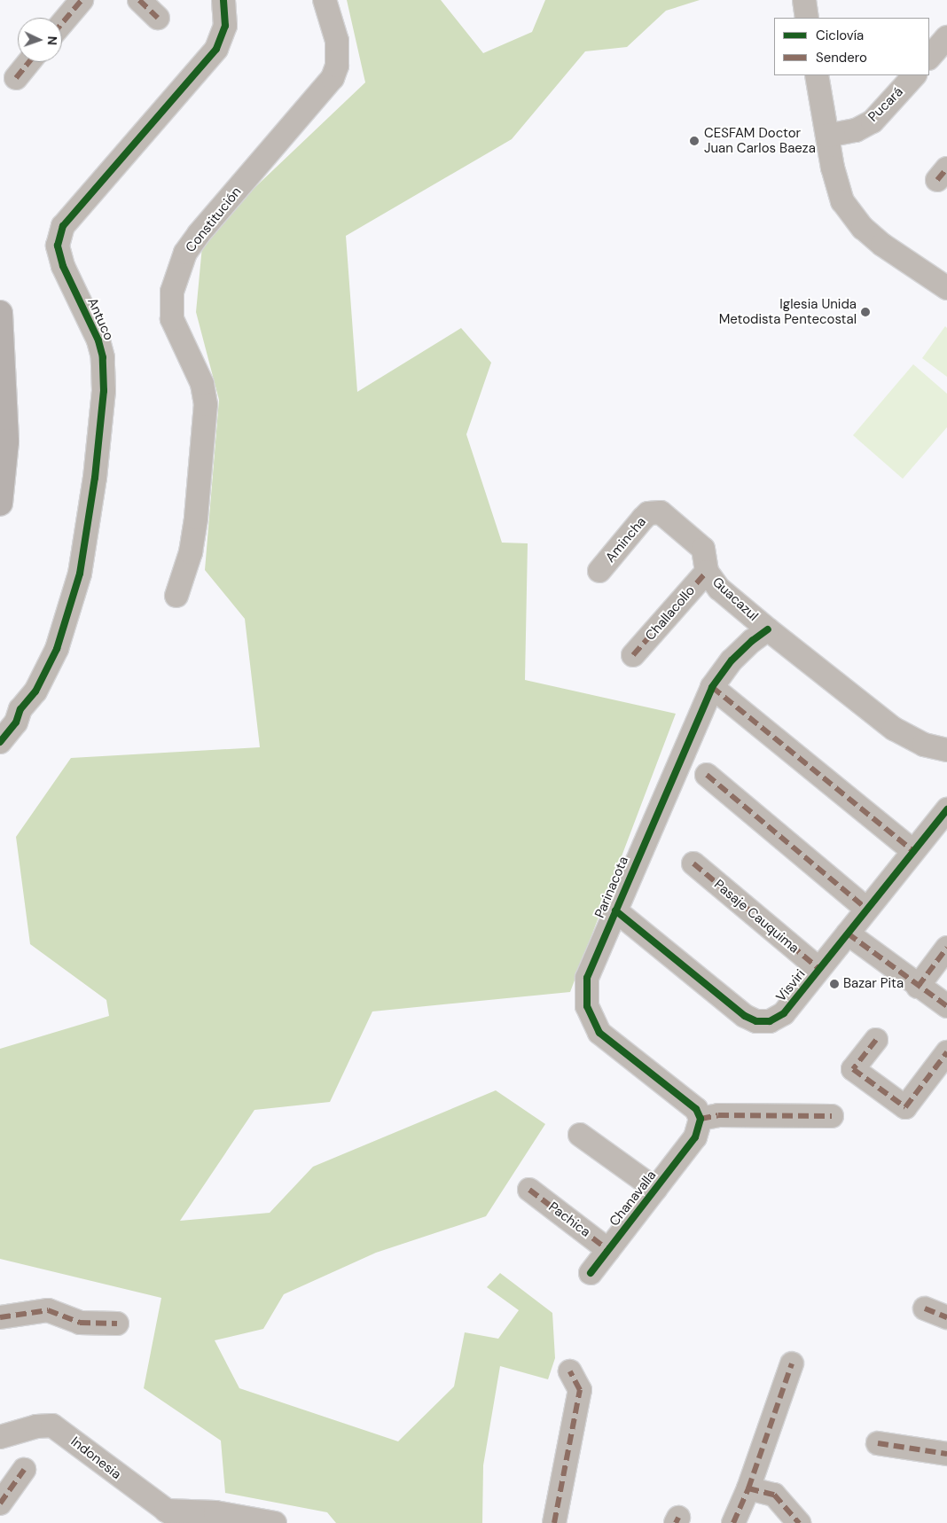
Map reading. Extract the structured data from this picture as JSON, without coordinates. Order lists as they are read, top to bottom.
{
  "streets": {
    "street": [
      "Pucará",
      "Constitución",
      "Antuco",
      "Amincha",
      "Guacazul",
      "Challacollo",
      "Parinacota",
      "Pasaje Cauquima",
      "Visviri",
      "Chanavalla",
      "Pachica",
      "Indonesia"
    ]
  },
  "crossings": [
    ["Amincha", "Guacazul"],
    ["Guacazul", "Challacollo"],
    ["Guacazul", "Parinacota"],
    ["Parinacota", "Visviri"],
    ["Parinacota", "Chanavalla"],
    ["Pasaje Cauquima", "Visviri"],
    ["Chanavalla", "Pachica"]
  ],
  "places": ["CESFAM Doctor Juan Carlos Baeza", "Iglesia Unida Metodista Pentecostal", "Bazar Pita"],
  "legend": ["Ciclovía", "Sendero"],
  "north": "right"
}
